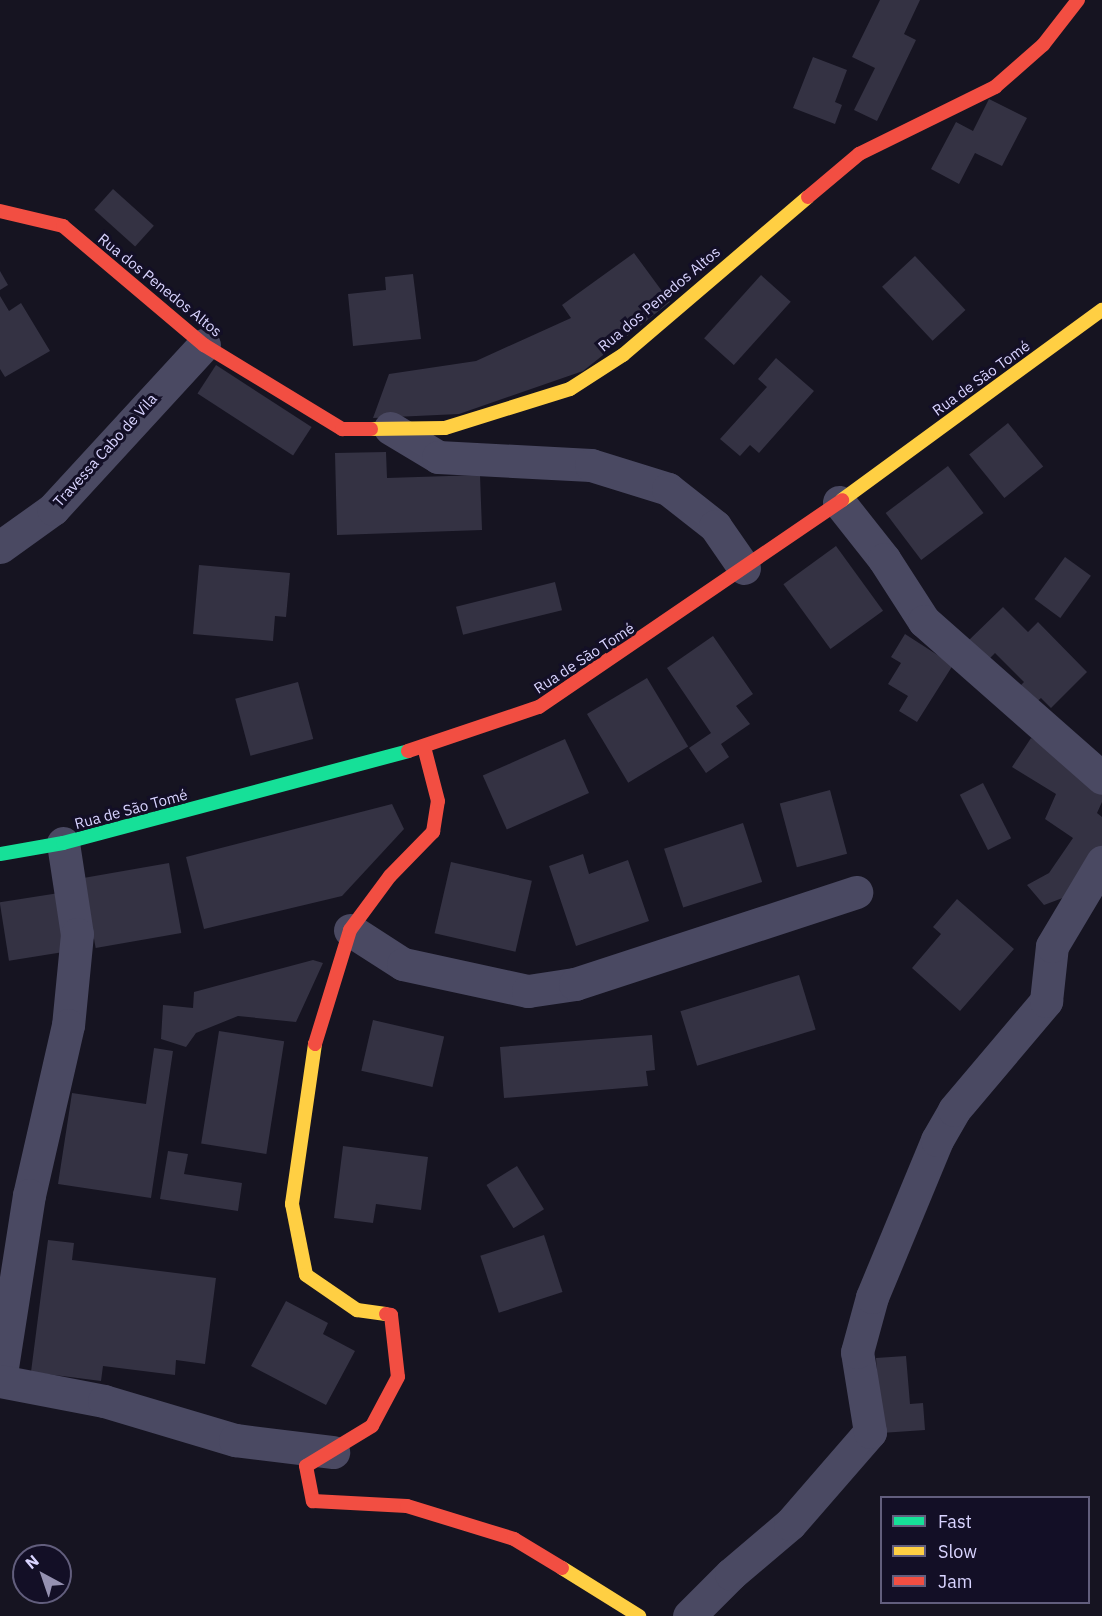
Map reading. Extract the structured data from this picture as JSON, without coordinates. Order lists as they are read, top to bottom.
{
  "streets": {
    "street": ["Rua dos Penedos Altos", "Rua de São Tomé", "Travessa Cabo de Vila"]
  },
  "crossings": [
    ["Rua dos Penedos Altos", "Travessa Cabo de Vila"]
  ],
  "legend": ["Fast", "Slow", "Jam"],
  "north": "top left"
}
